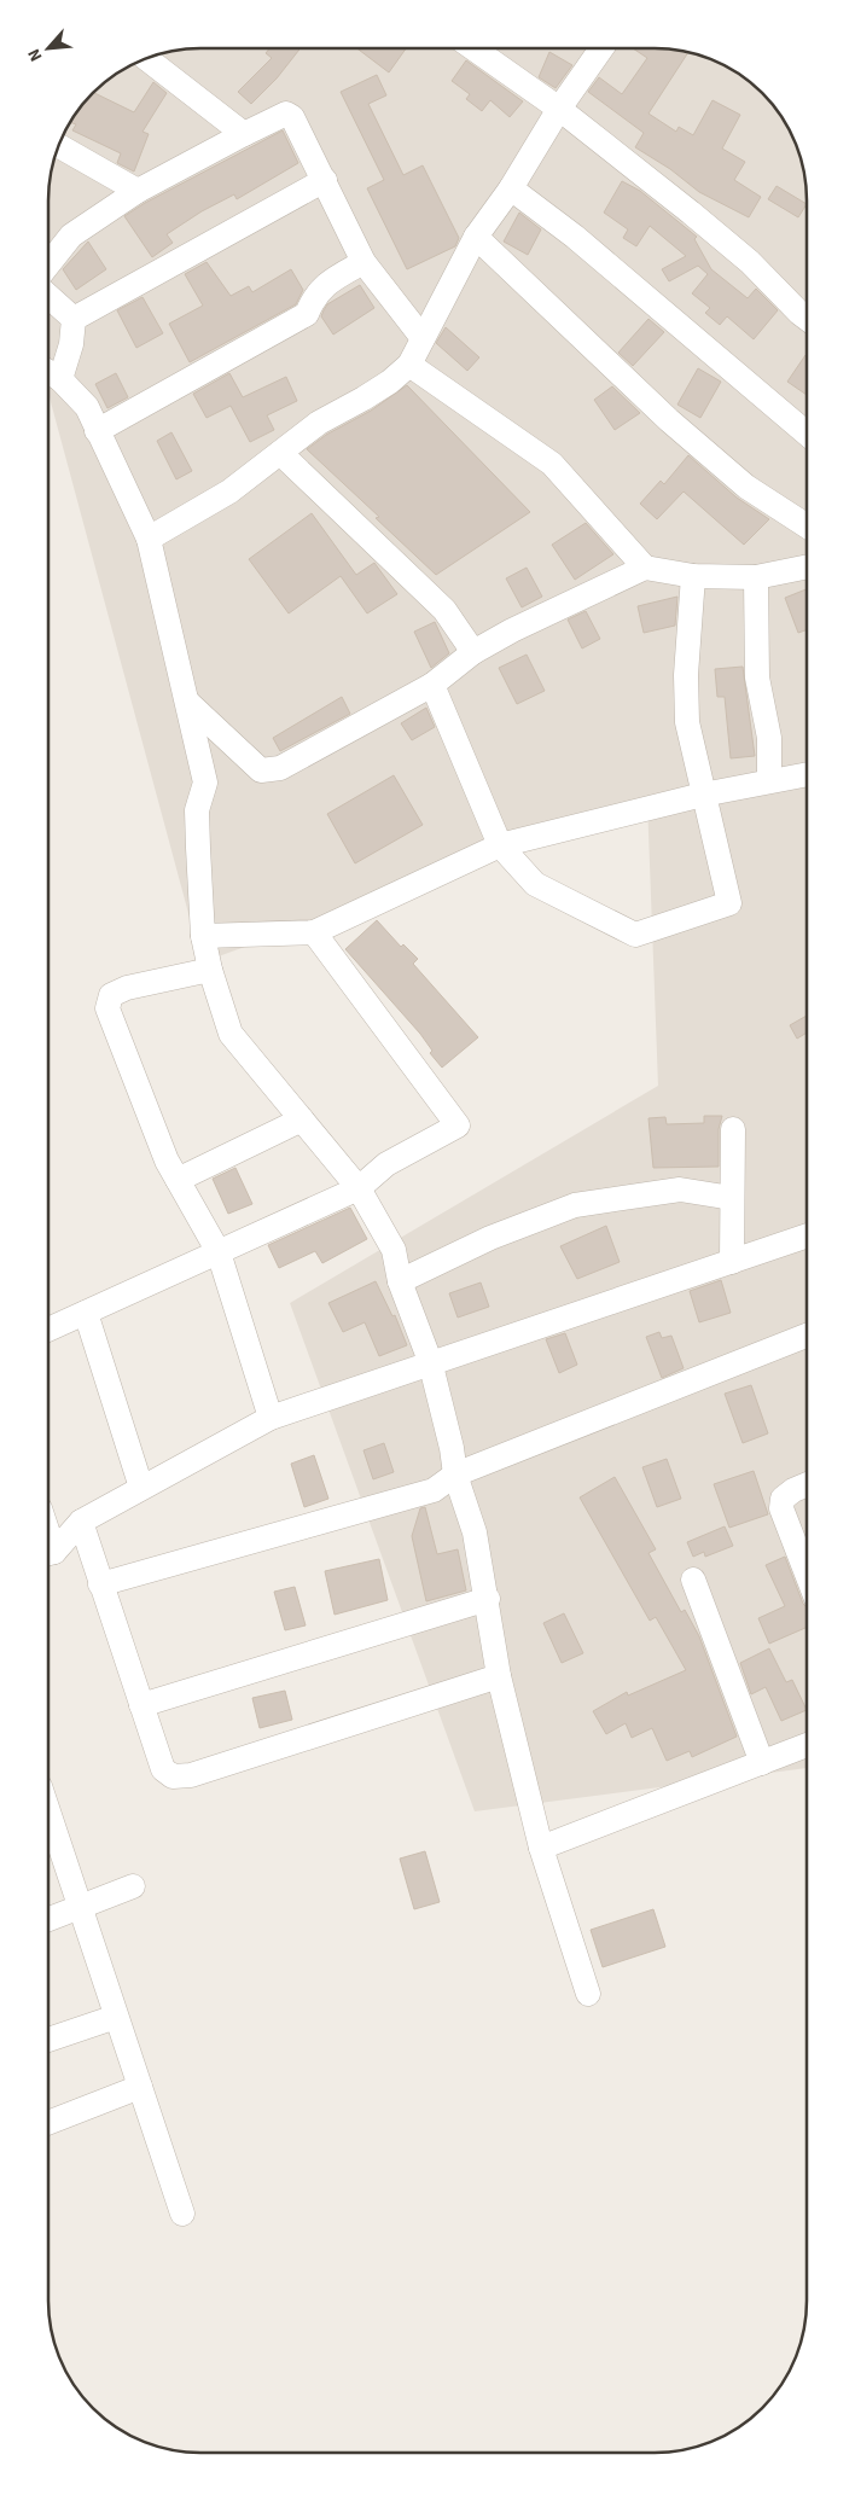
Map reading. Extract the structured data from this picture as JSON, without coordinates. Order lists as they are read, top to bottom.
{
  "north": "bottom left"
}
